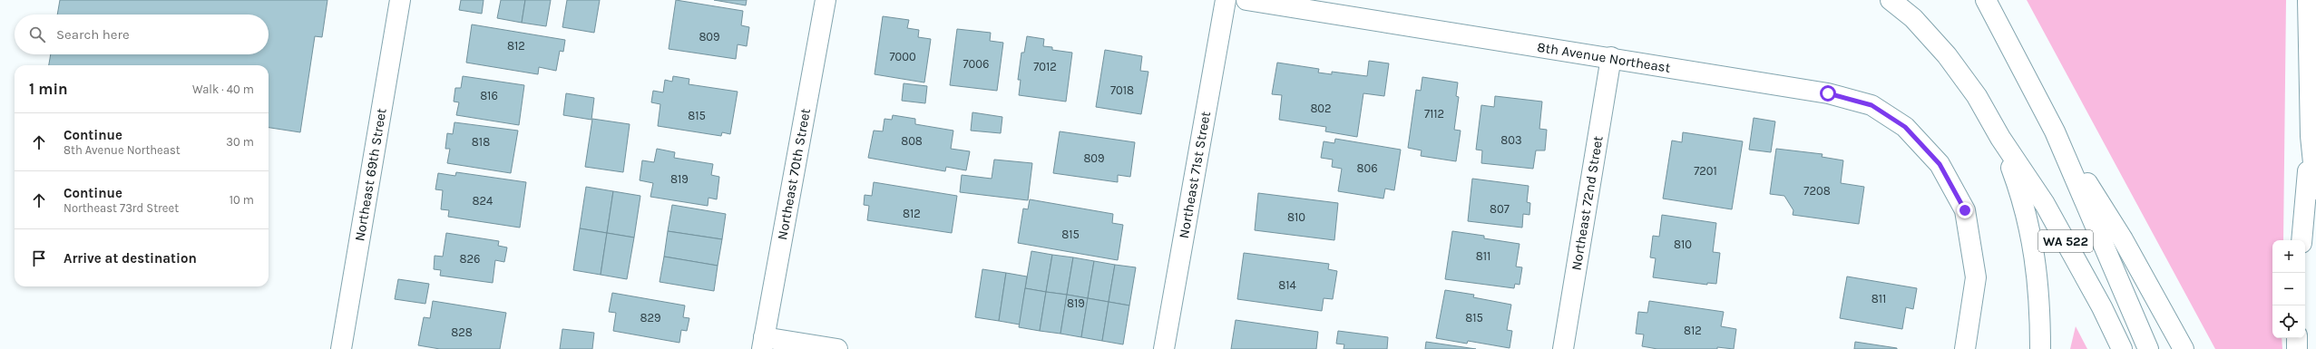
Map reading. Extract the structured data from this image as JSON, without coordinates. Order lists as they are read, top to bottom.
{
  "streets": {
    "main road": [
      "8th Avenue Northeast",
      "Northeast 70th Street",
      "Northeast 69th Street",
      "Northeast 71st Street",
      "Northeast 72nd Street",
      "WA 522"
    ]
  },
  "crossings": [
    ["8th Avenue Northeast", "Northeast 72nd Street"]
  ],
  "house_numbers": [
    "809",
    "812",
    "7000",
    "7006",
    "7012",
    "7018",
    "816",
    "802",
    "7112",
    "815",
    "803",
    "808",
    "818",
    "809",
    "806",
    "7201",
    "819",
    "7208",
    "824",
    "807",
    "812",
    "810",
    "815",
    "810",
    "811",
    "826",
    "814",
    "811",
    "819",
    "829",
    "815",
    "812",
    "828"
  ],
  "page": {
    "search": "Search here",
    "heading": ["1 min", "Walk · 40 m"],
    "list": [
      ["Continue", "8th Avenue Northeast", "30 m"],
      ["Continue", "Northeast 73rd Street", "10 m"],
      "Arrive at destination"
    ],
    "map_buttons": ["+", "−"]
  }
}
